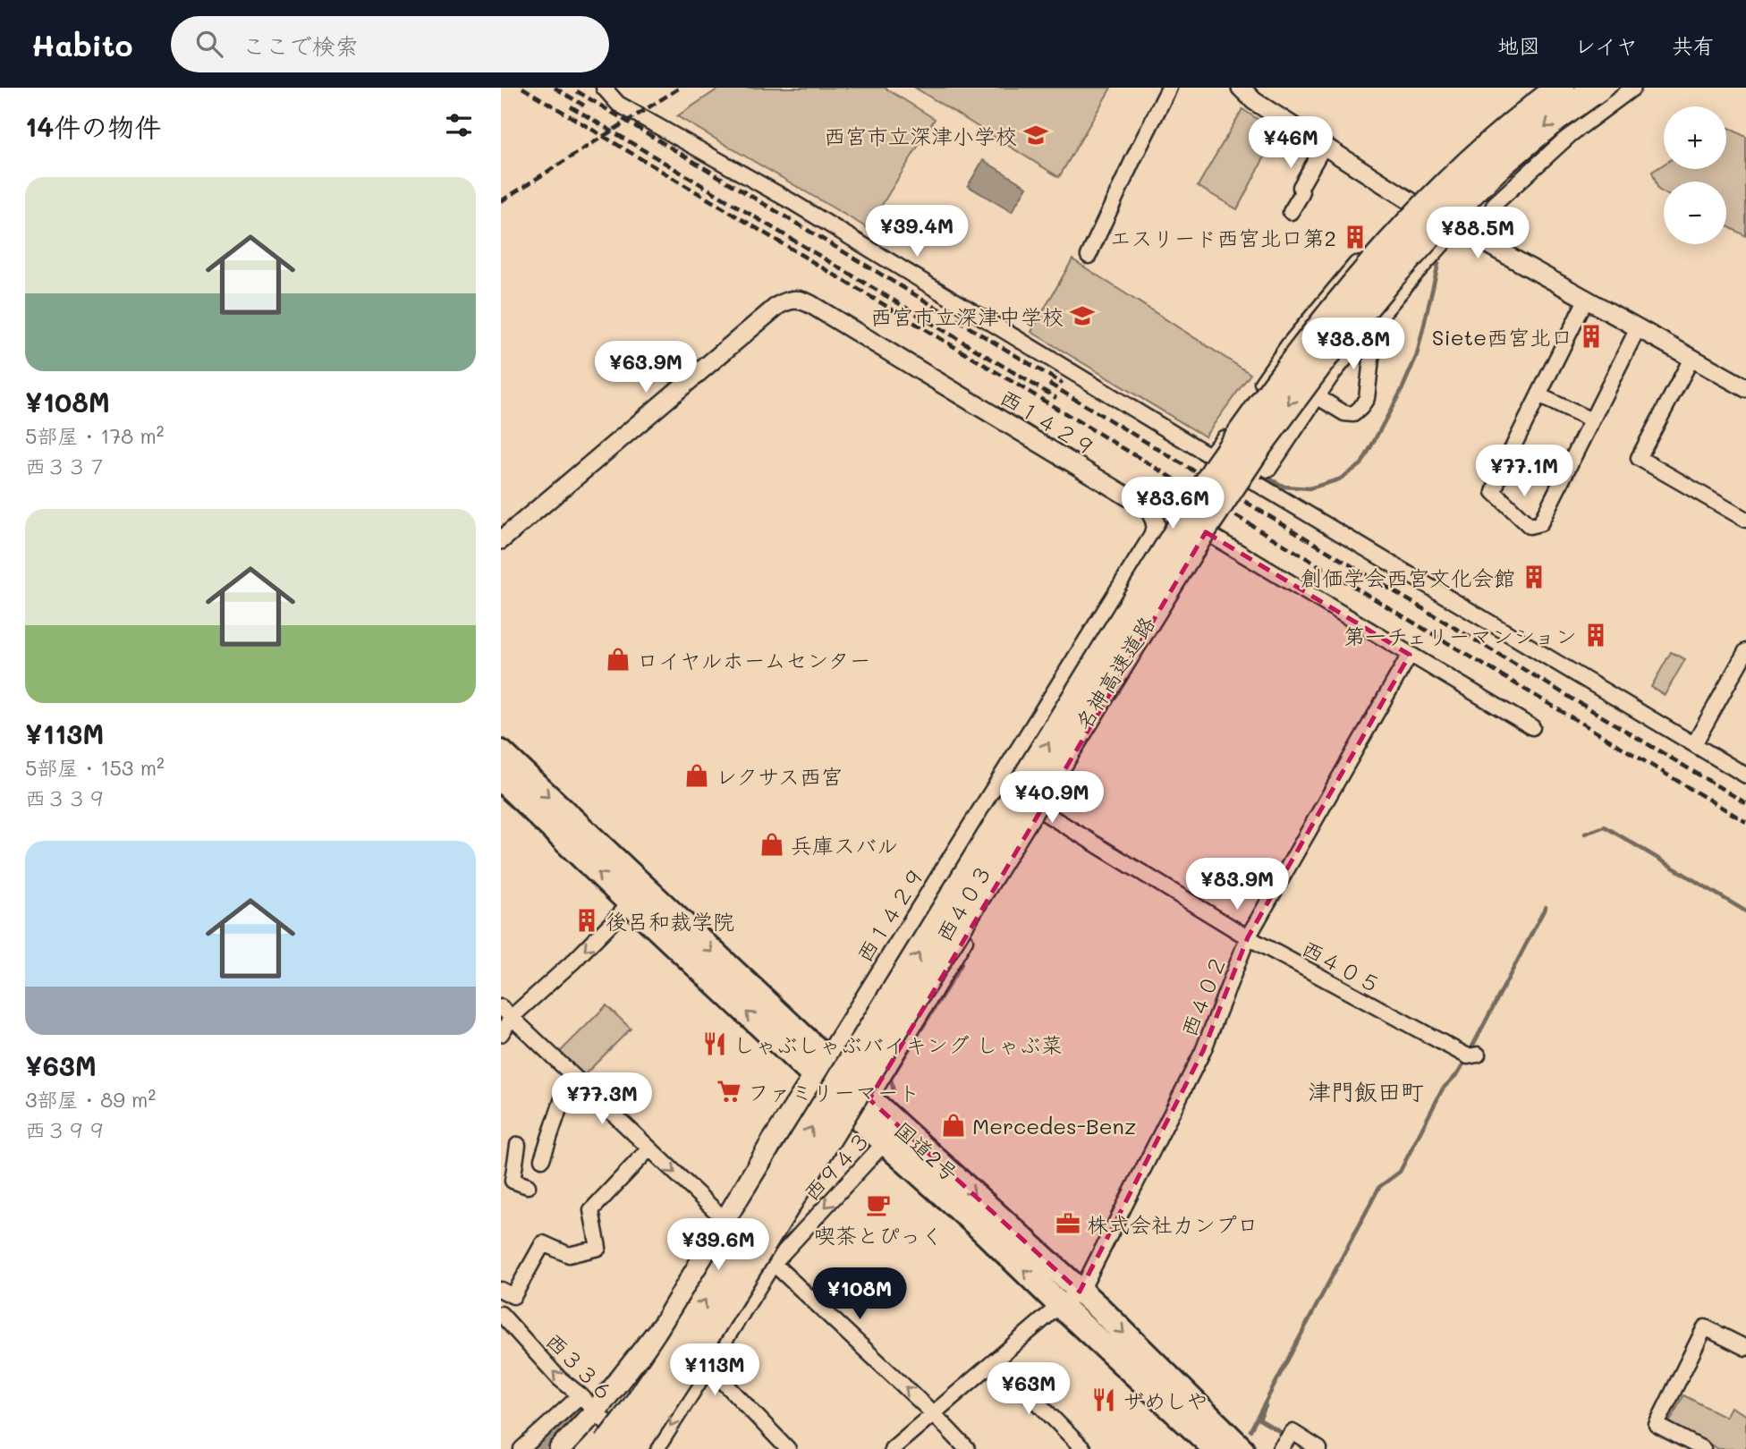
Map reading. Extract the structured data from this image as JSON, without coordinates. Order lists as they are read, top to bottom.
{
  "streets": {
    "highway": ["名神高速道路", "国道2号"],
    "street": [
      "西１４２９",
      "西４０３",
      "西４０５",
      "西４０２",
      "西９４３",
      "西３３６"
    ]
  },
  "crossings": [
    ["西１４２９", "西４０５"],
    ["西１４２９", "国道2号"],
    ["名神高速道路", "西３３６"],
    ["西４０３", "西４０５"],
    ["西４０３", "西４０２"],
    ["西４０３", "国道2号"],
    ["西４０５", "西４０２"],
    ["西４０２", "国道2号"],
    ["国道2号", "西９４３"]
  ],
  "one_way": ["西９４３", "西３３６"],
  "districts": ["津門飯田町"],
  "places": {
    "school or university": ["西宮市立深津小学校", "西宮市立深津中学校"],
    "building": [
      "エスリード西宮北口第2",
      "Siete西宮北口",
      "創価学会西宮文化会館",
      "第一チェリーマンション",
      "後呂和裁学院"
    ],
    "shop": [
      "ロイヤルホームセンター",
      "レクサス西宮",
      "兵庫スバル",
      "Mercedes-Benz"
    ],
    "restaurant": ["しゃぶしゃぶバイキング しゃぶ菜", "ザめしや"],
    "supermarket": ["ファミリーマート"],
    "cafe": ["喫茶とぴっく"],
    "office": ["株式会社カンプロ"]
  },
  "page": {
    "header": "Habito",
    "search": "ここで検索",
    "nav": ["地図", "レイヤ", "共有"],
    "heading": "14件の物件",
    "map_buttons": ["+", "−"],
    "price": [
      "¥46M",
      "¥39.4M",
      "¥88.5M",
      "¥38.8M",
      "¥63.9M",
      "¥77.1M",
      "¥83.6M",
      "¥40.9M",
      "¥83.9M",
      "¥77.3M",
      "¥39.6M",
      "¥108M",
      "¥113M",
      "¥63M"
    ],
    "list": [
      {
        "name": "¥108M",
        "note": "5部屋 · 178 m² · 西３３７"
      },
      {
        "name": "¥113M",
        "note": "5部屋 · 153 m² · 西３３９"
      },
      {
        "name": "¥63M",
        "note": "3部屋 · 89 m² · 西３９９"
      }
    ]
  }
}
